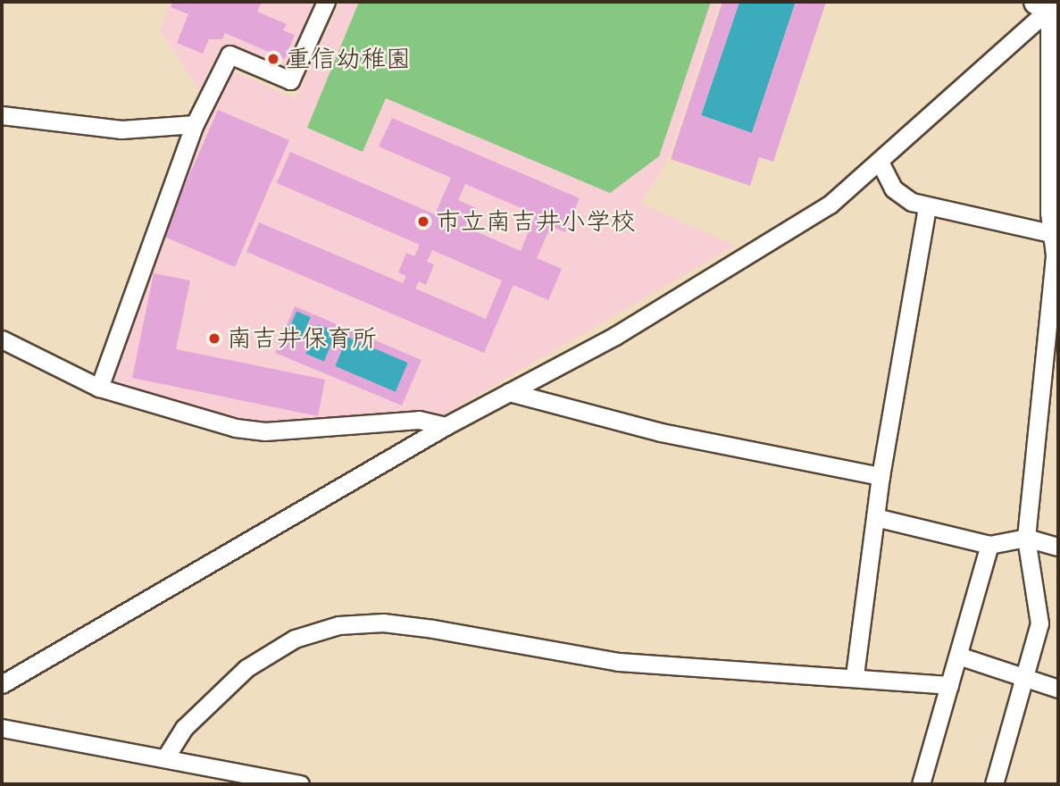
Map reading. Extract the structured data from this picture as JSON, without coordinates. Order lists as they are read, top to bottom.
{
  "places": ["重信幼稚園", "市立南吉井小学校", "南吉井保育所"]
}
